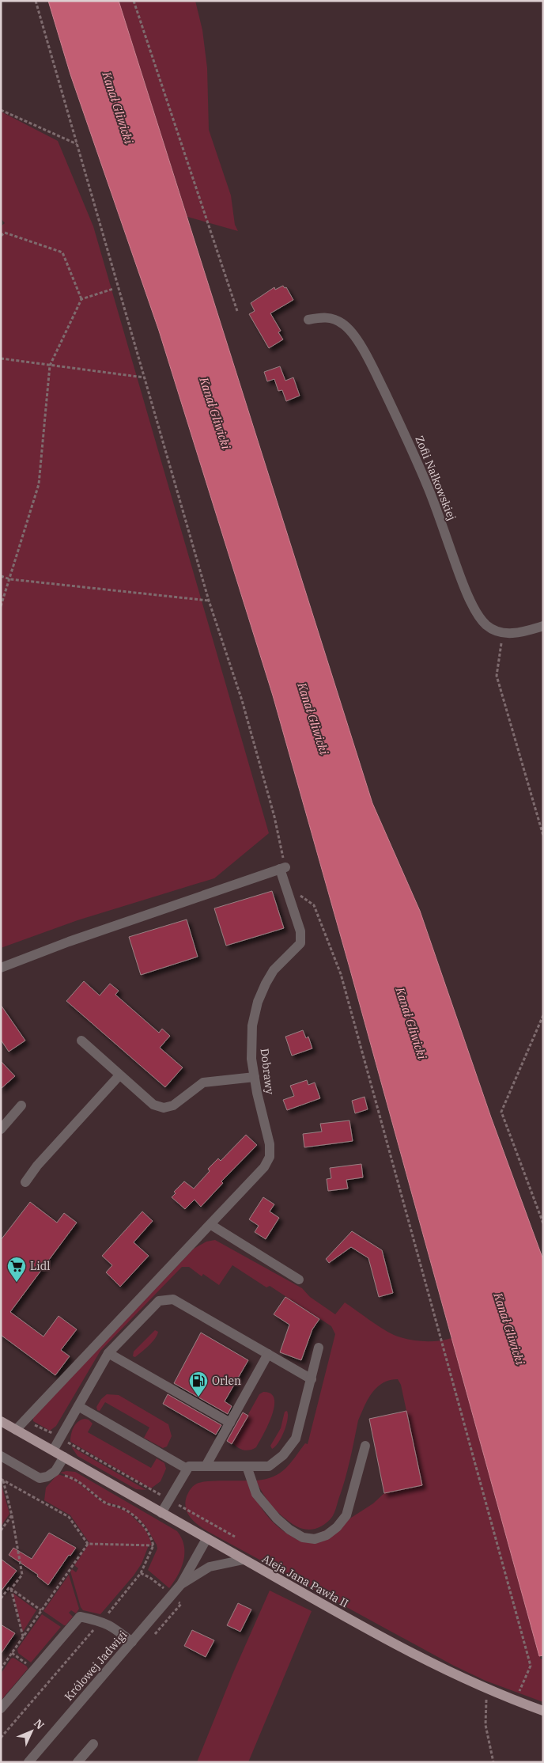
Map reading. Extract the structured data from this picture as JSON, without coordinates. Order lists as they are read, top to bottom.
{
  "streets": {
    "main road": ["Aleja Jana Pawła II"],
    "street": ["Zofii Nałkowskiej", "Dobrawy", "Królowej Jadwigi"]
  },
  "crossings": [
    ["Aleja Jana Pawła II", "Królowej Jadwigi"]
  ],
  "water": ["Kanał Gliwicki"],
  "places": {
    "supermarket": ["Lidl"],
    "fuel station": ["Orlen"]
  },
  "north": "top right"
}
